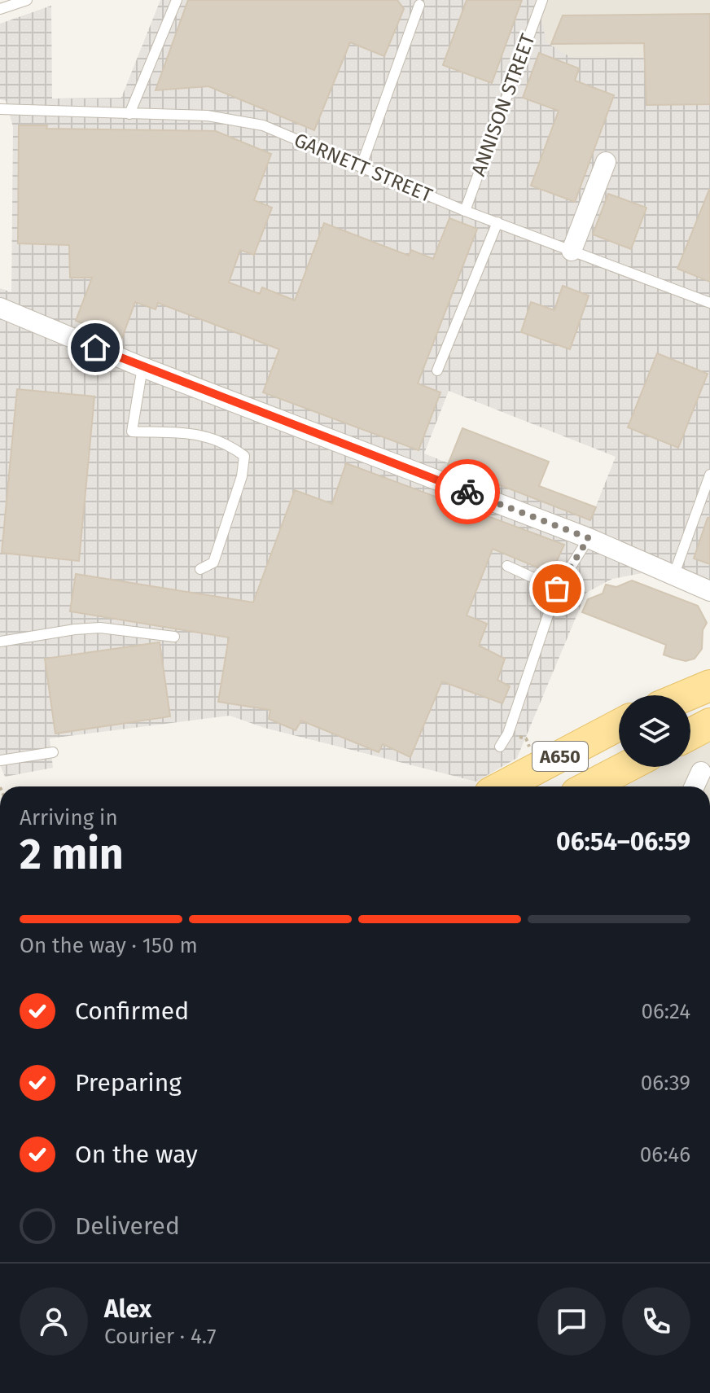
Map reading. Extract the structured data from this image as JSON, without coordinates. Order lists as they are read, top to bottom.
{
  "streets": {
    "main road": ["A650"],
    "lane": ["ANNISON STREET", "GARNETT STREET"]
  },
  "crossings": [
    ["ANNISON STREET", "GARNETT STREET"]
  ],
  "page": {
    "heading": ["2 min", "Arriving in", "06:54–06:59"],
    "panel": ["Alex", "Courier · 4.7"],
    "bar": "On the way · 150 m",
    "list": [
      ["Confirmed", "06:24"],
      ["Preparing", "06:39"],
      ["On the way", "06:46"],
      "Delivered"
    ]
  }
}
